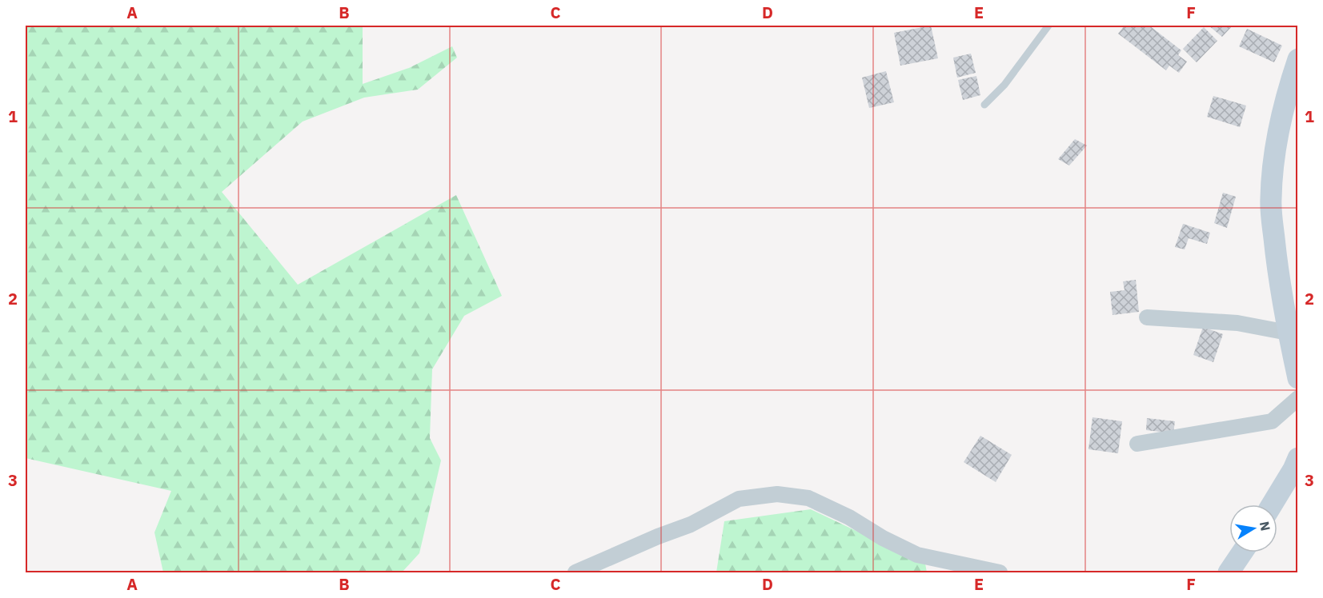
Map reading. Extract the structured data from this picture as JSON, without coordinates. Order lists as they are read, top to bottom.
{
  "north": "right",
  "grid": {
    "columns": [
      "A",
      "B",
      "C",
      "D",
      "E",
      "F"
    ],
    "rows": ["1", "2", "3"]
  }
}
